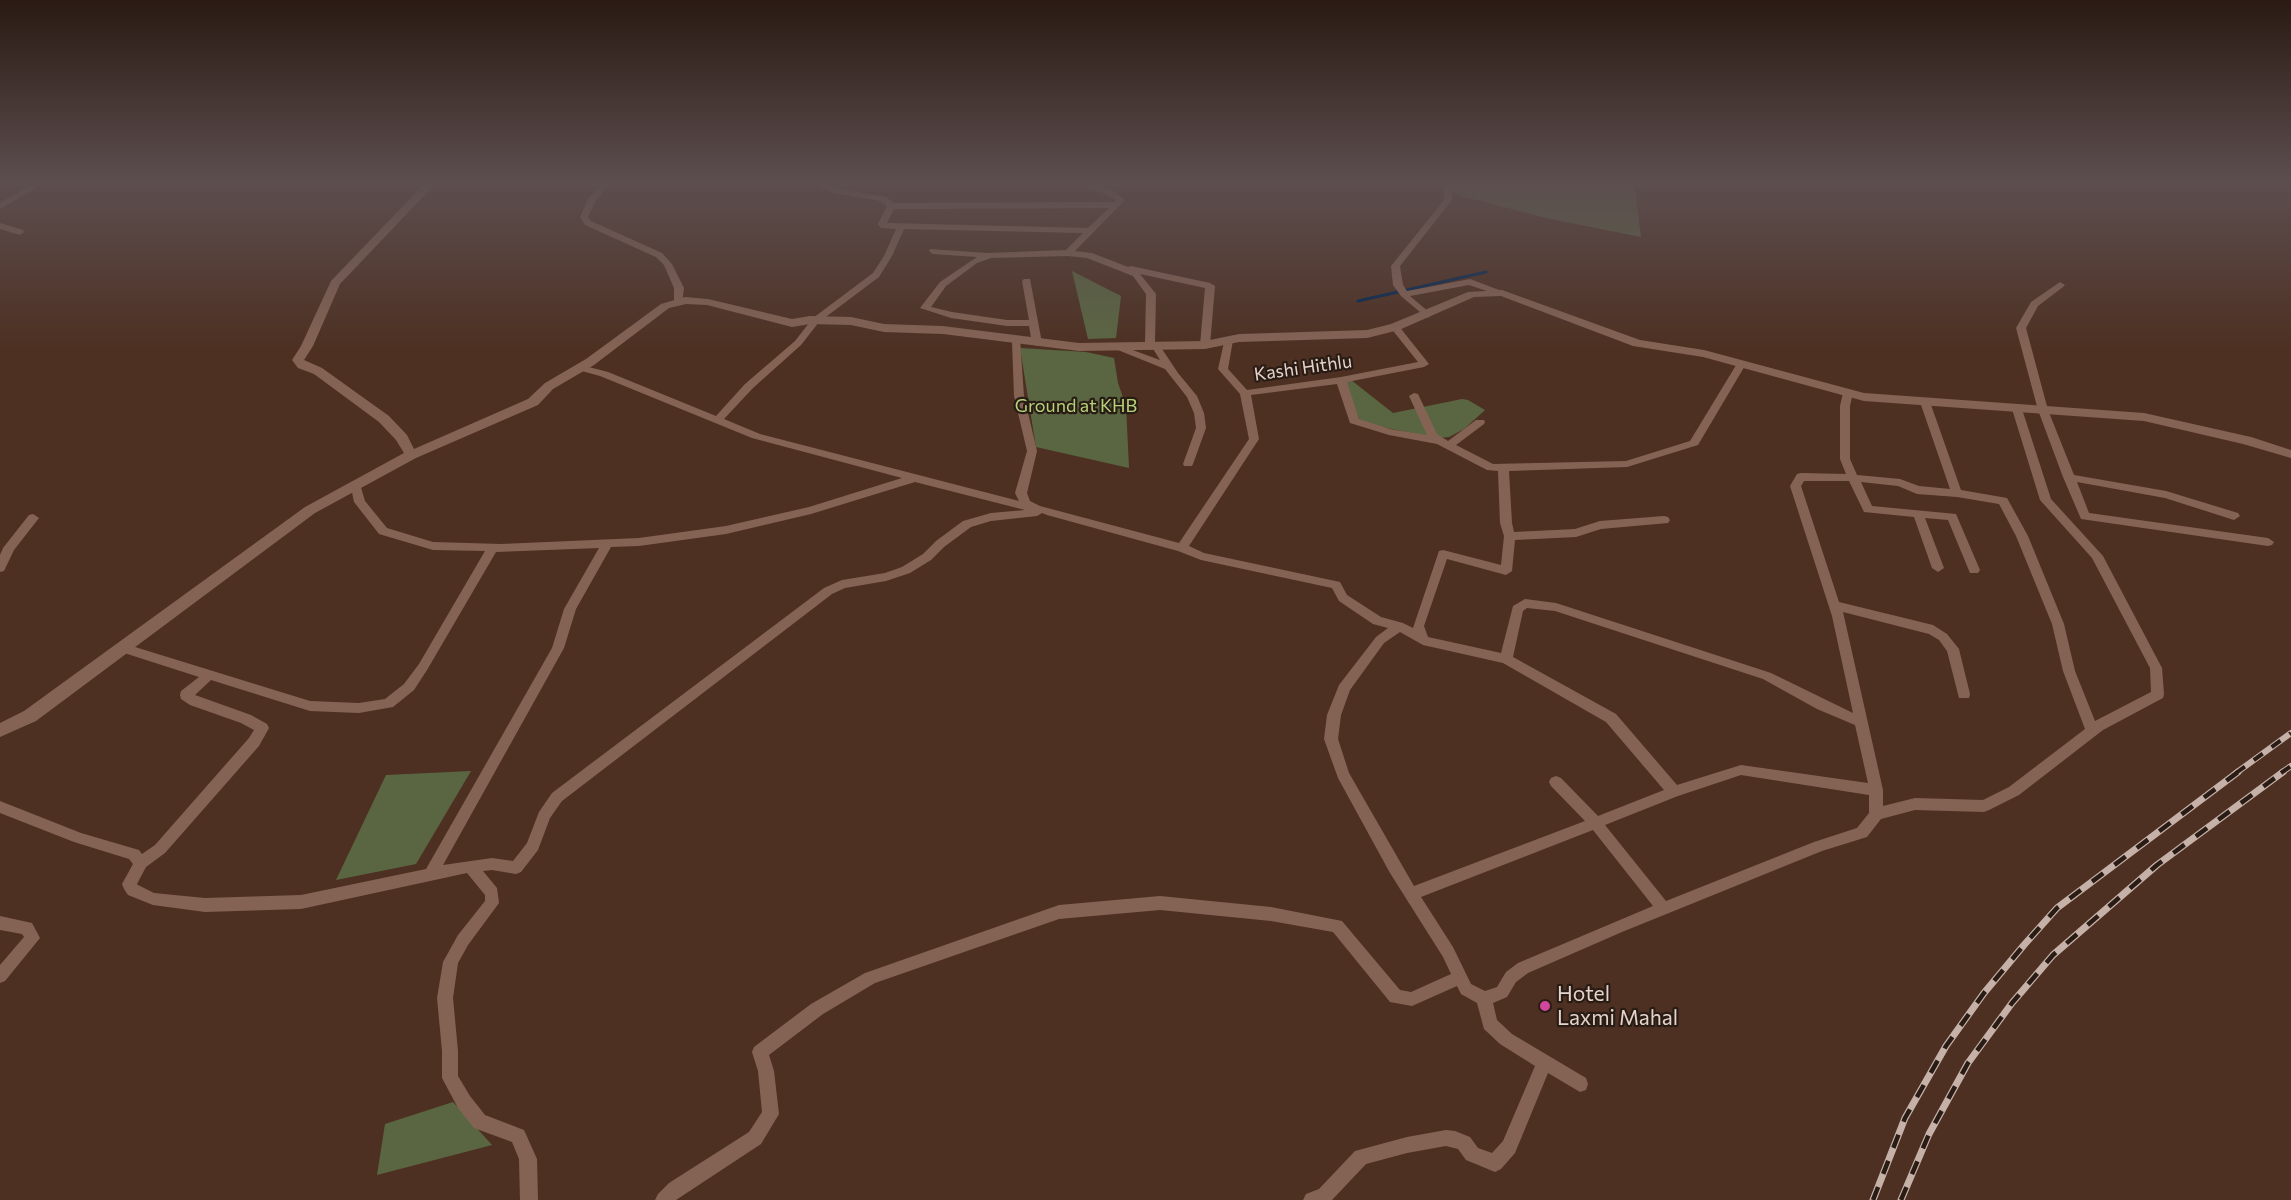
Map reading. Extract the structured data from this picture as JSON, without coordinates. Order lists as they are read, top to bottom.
{
  "streets": {
    "street": ["Kashi Hithlu"]
  },
  "parks": ["Ground at KHB"],
  "places": ["Hotel Laxmi Mahal"]
}
